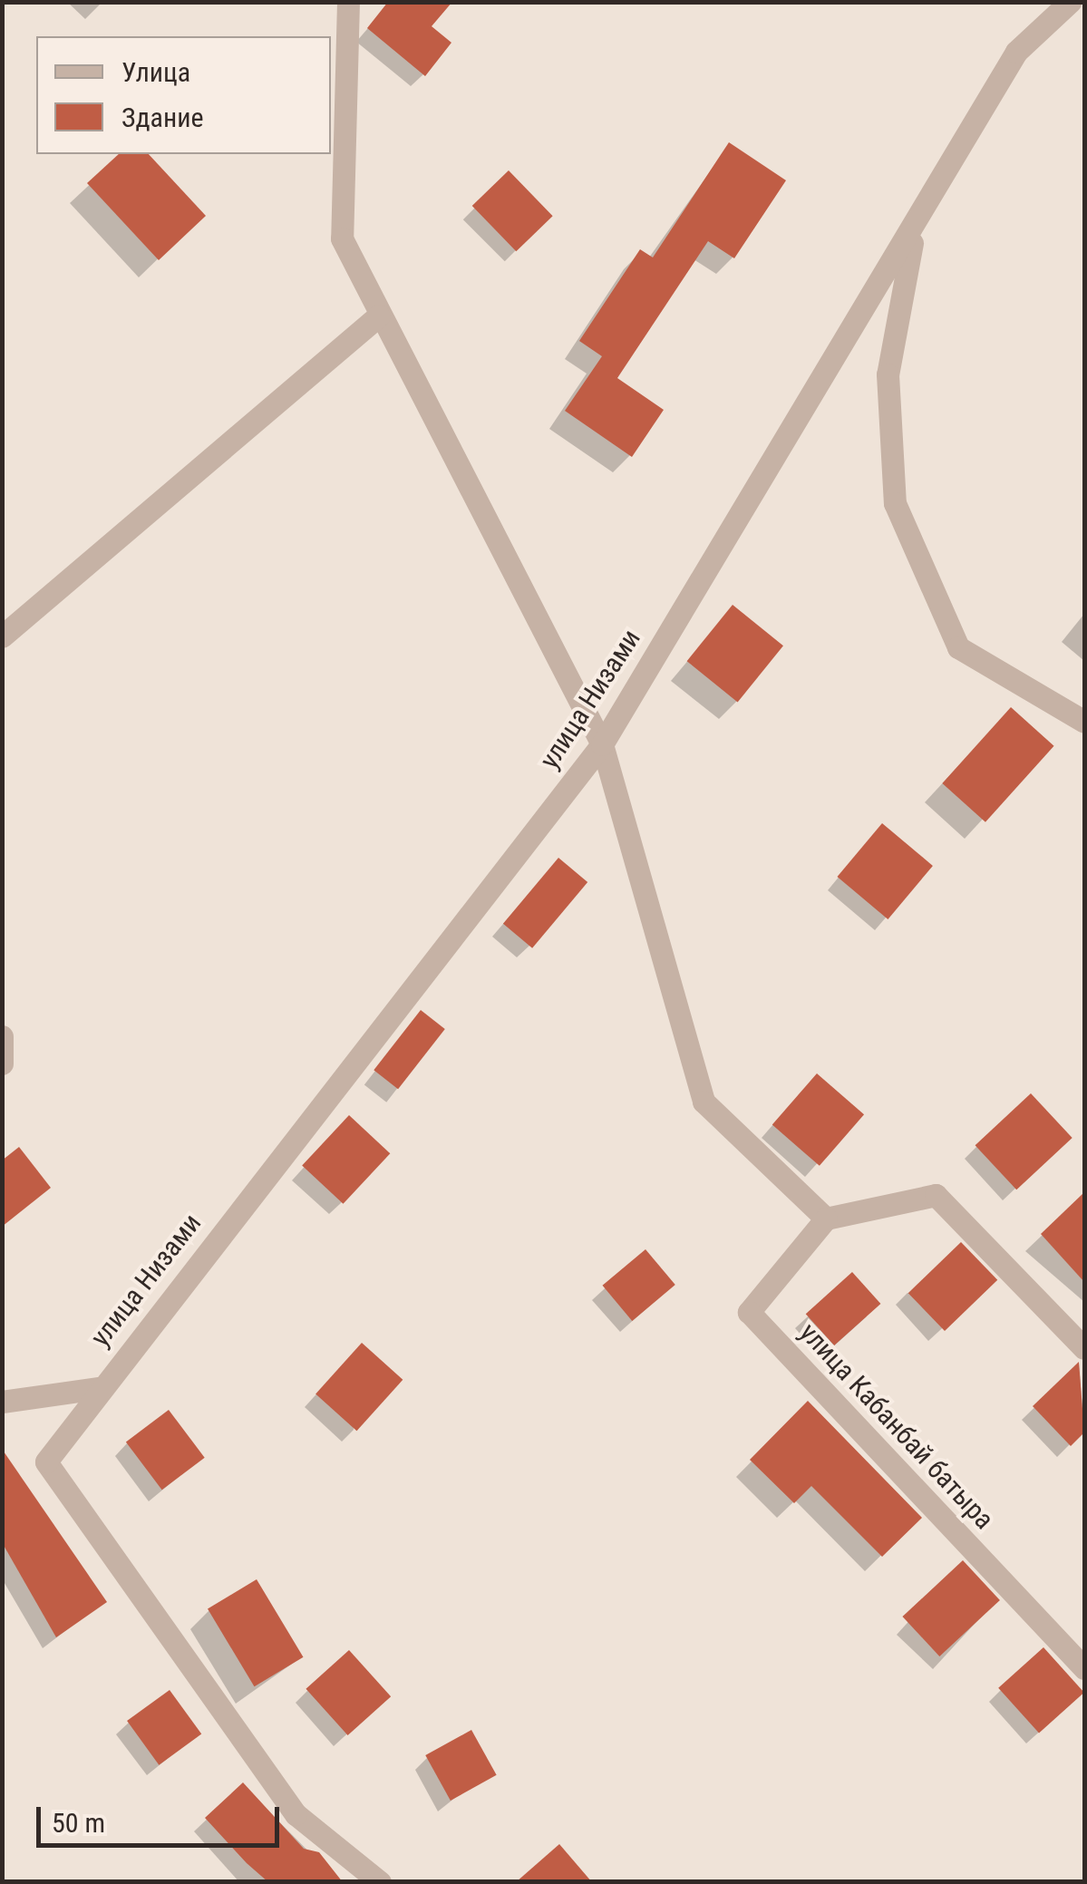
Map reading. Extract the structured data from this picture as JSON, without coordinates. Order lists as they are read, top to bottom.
{
  "streets": {
    "street": ["улица Низами", "улица Кабанбай батыра"]
  },
  "legend": ["Улица", "Здание"],
  "scale_bar": "50 m"
}
